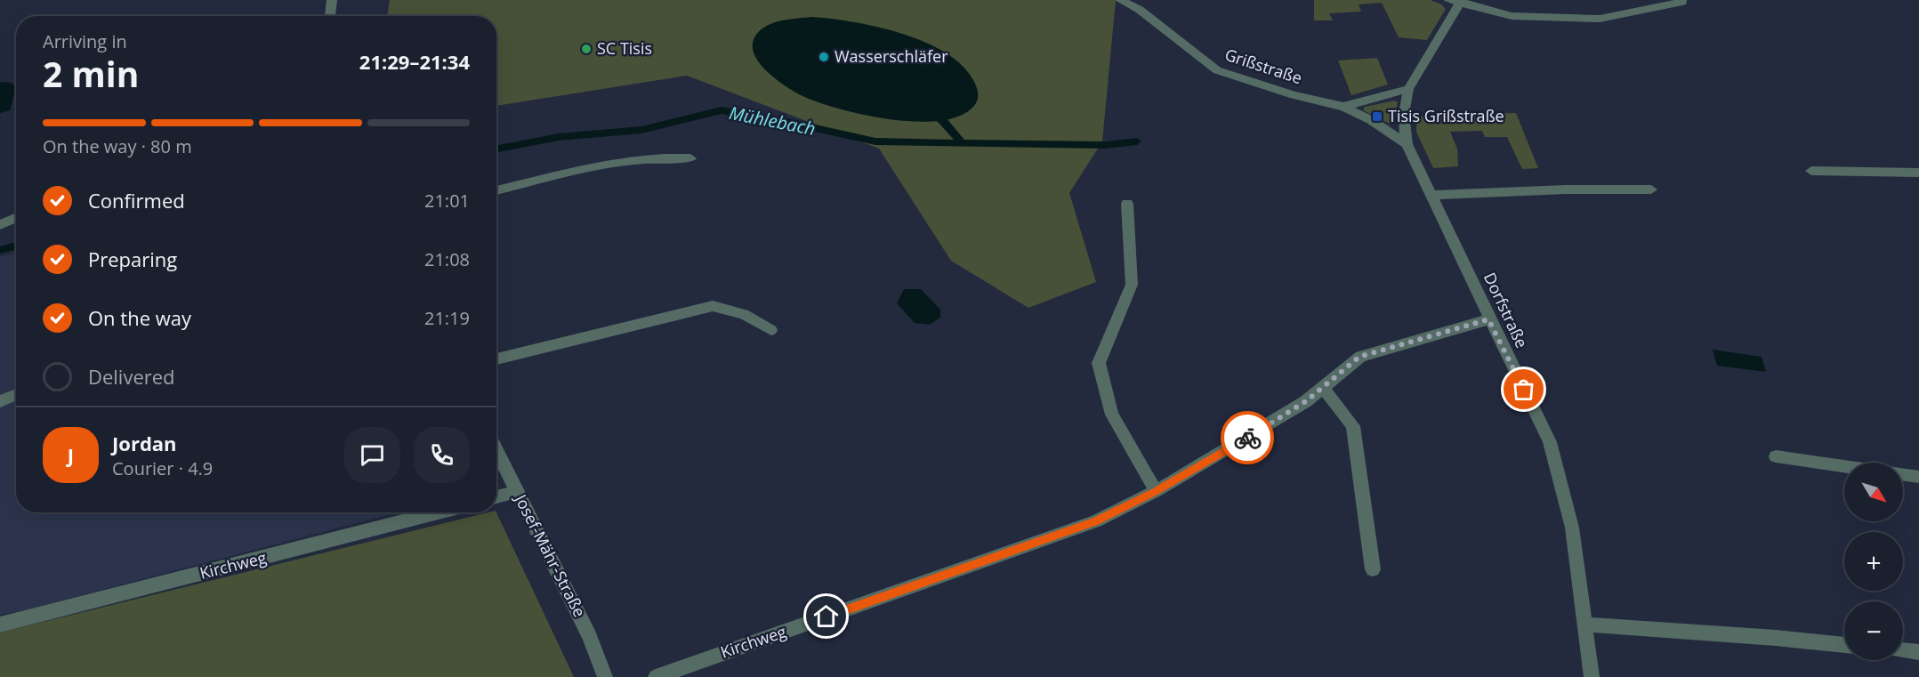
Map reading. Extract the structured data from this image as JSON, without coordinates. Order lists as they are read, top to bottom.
{
  "streets": {
    "street": [
      "Grißstraße",
      "Dorfstraße",
      "Josef-Mähr-Straße",
      "Kirchweg"
    ]
  },
  "crossings": [
    ["Grißstraße", "Dorfstraße"],
    ["Dorfstraße", "Kirchweg"]
  ],
  "water": ["Mühlebach"],
  "places": {
    "other": ["SC Tisis", "Wasserschläfer"],
    "transit": ["Tisis Grißstraße"]
  },
  "north": "bottom right",
  "page": {
    "heading": ["2 min", "Arriving in", "21:29–21:34"],
    "panel": ["Jordan", "Courier · 4.9"],
    "bar": "On the way · 80 m",
    "list": [
      ["Confirmed", "21:01"],
      ["Preparing", "21:08"],
      ["On the way", "21:19"],
      "Delivered"
    ],
    "round": "J",
    "map_buttons": ["+", "−"]
  }
}
